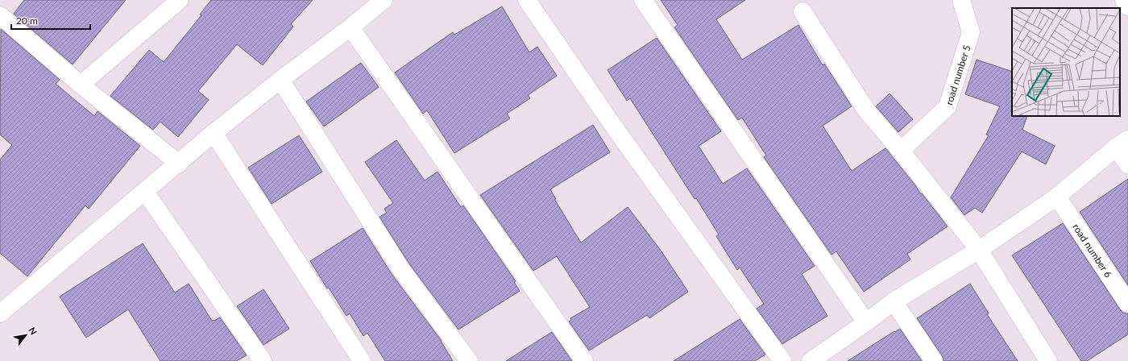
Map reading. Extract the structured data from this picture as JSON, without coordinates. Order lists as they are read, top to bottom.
{
  "streets": {
    "street": ["road number 5", "road number 6"]
  },
  "scale_bar": "20 m",
  "north": "top right"
}
